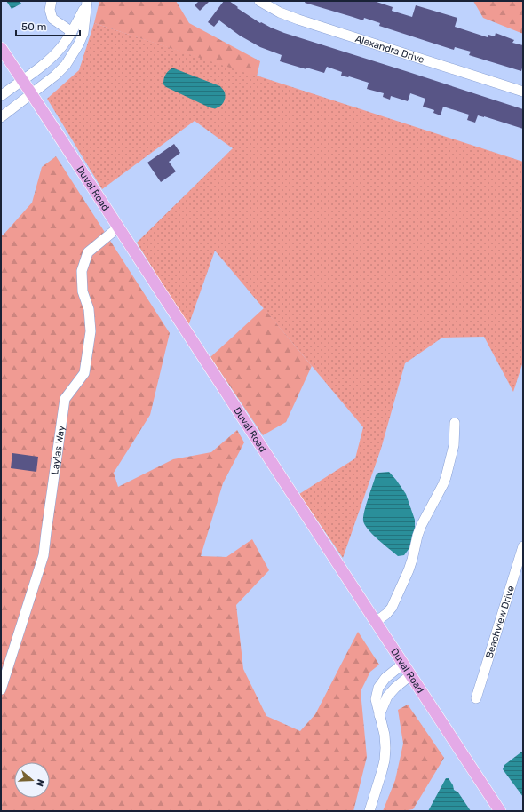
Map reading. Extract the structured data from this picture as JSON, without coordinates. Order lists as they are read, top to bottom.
{
  "streets": {
    "main road": ["Duval Road"],
    "street": ["Alexandra Drive", "Laylas Way", "Beachview Drive"]
  },
  "crossings": [
    ["Duval Road", "Laylas Way"]
  ],
  "scale_bar": "50 m",
  "north": "right"
}
